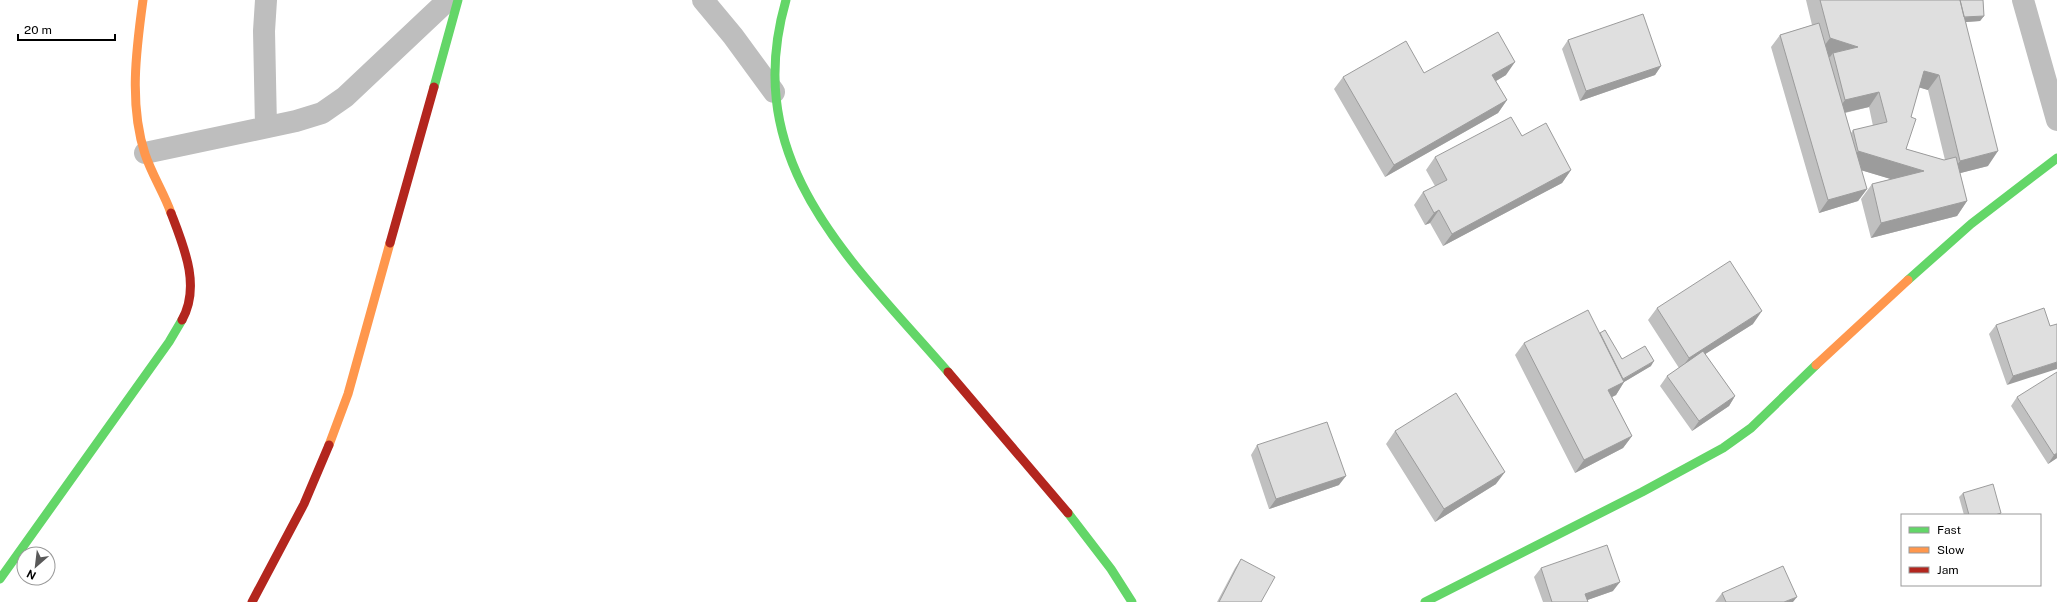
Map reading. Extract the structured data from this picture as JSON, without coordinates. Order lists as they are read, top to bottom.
{
  "legend": ["Fast", "Slow", "Jam"],
  "scale_bar": "20 m",
  "north": "bottom left"
}
